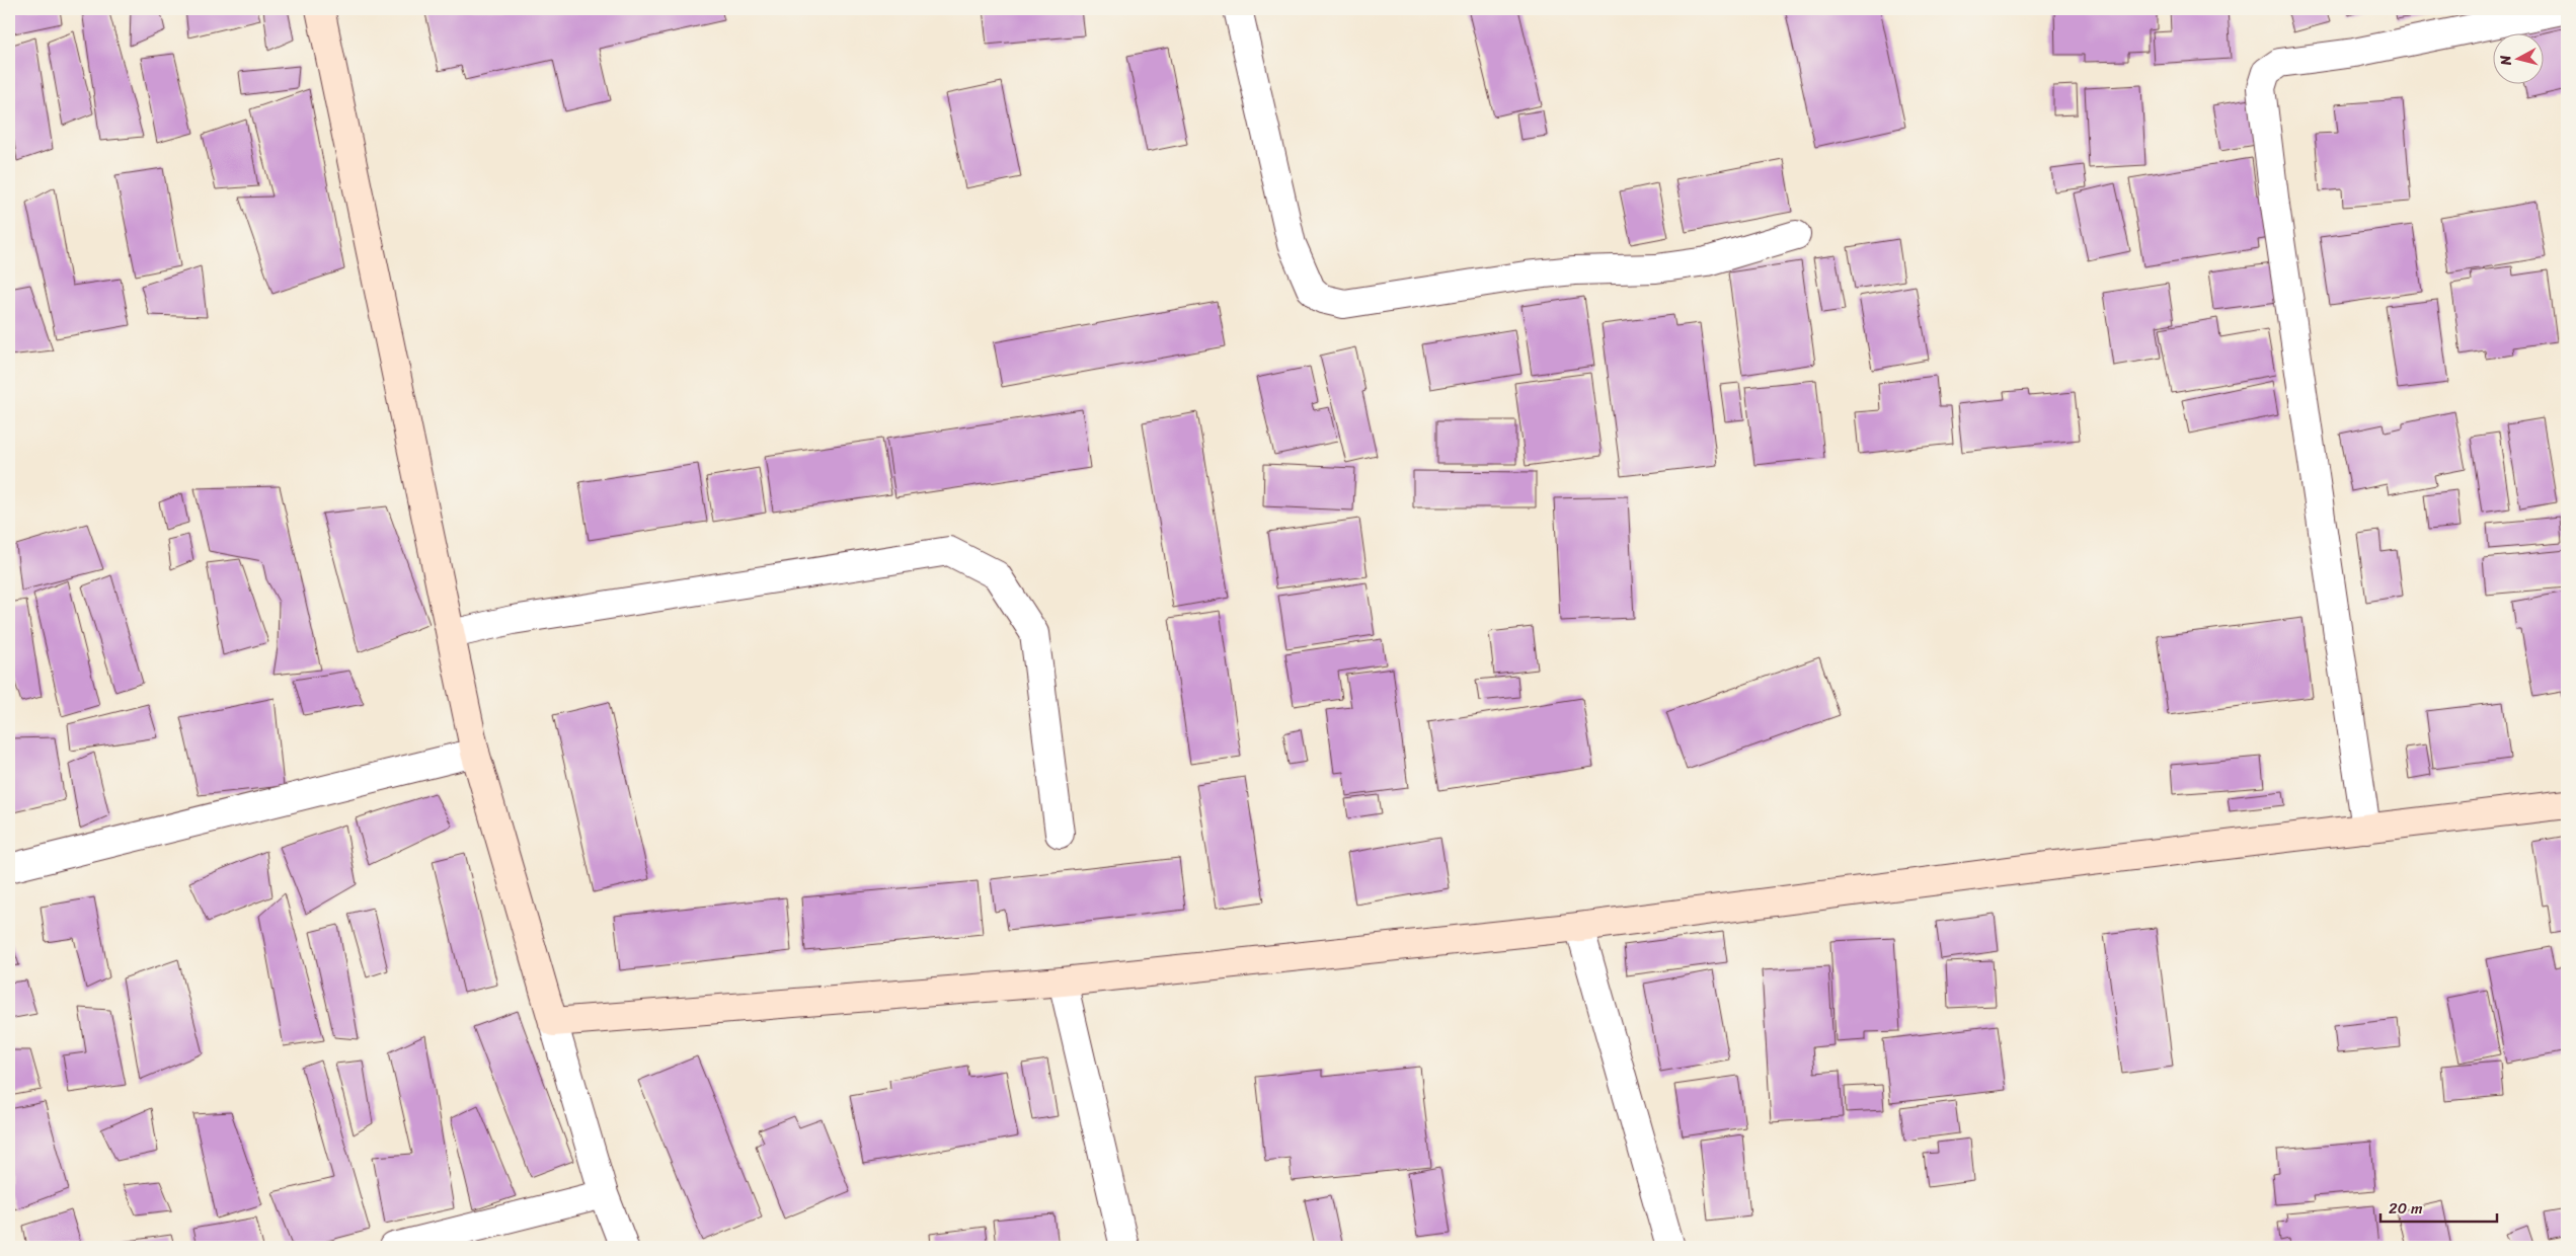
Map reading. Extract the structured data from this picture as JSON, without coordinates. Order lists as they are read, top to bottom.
{
  "scale_bar": "20 m",
  "north": "left"
}
